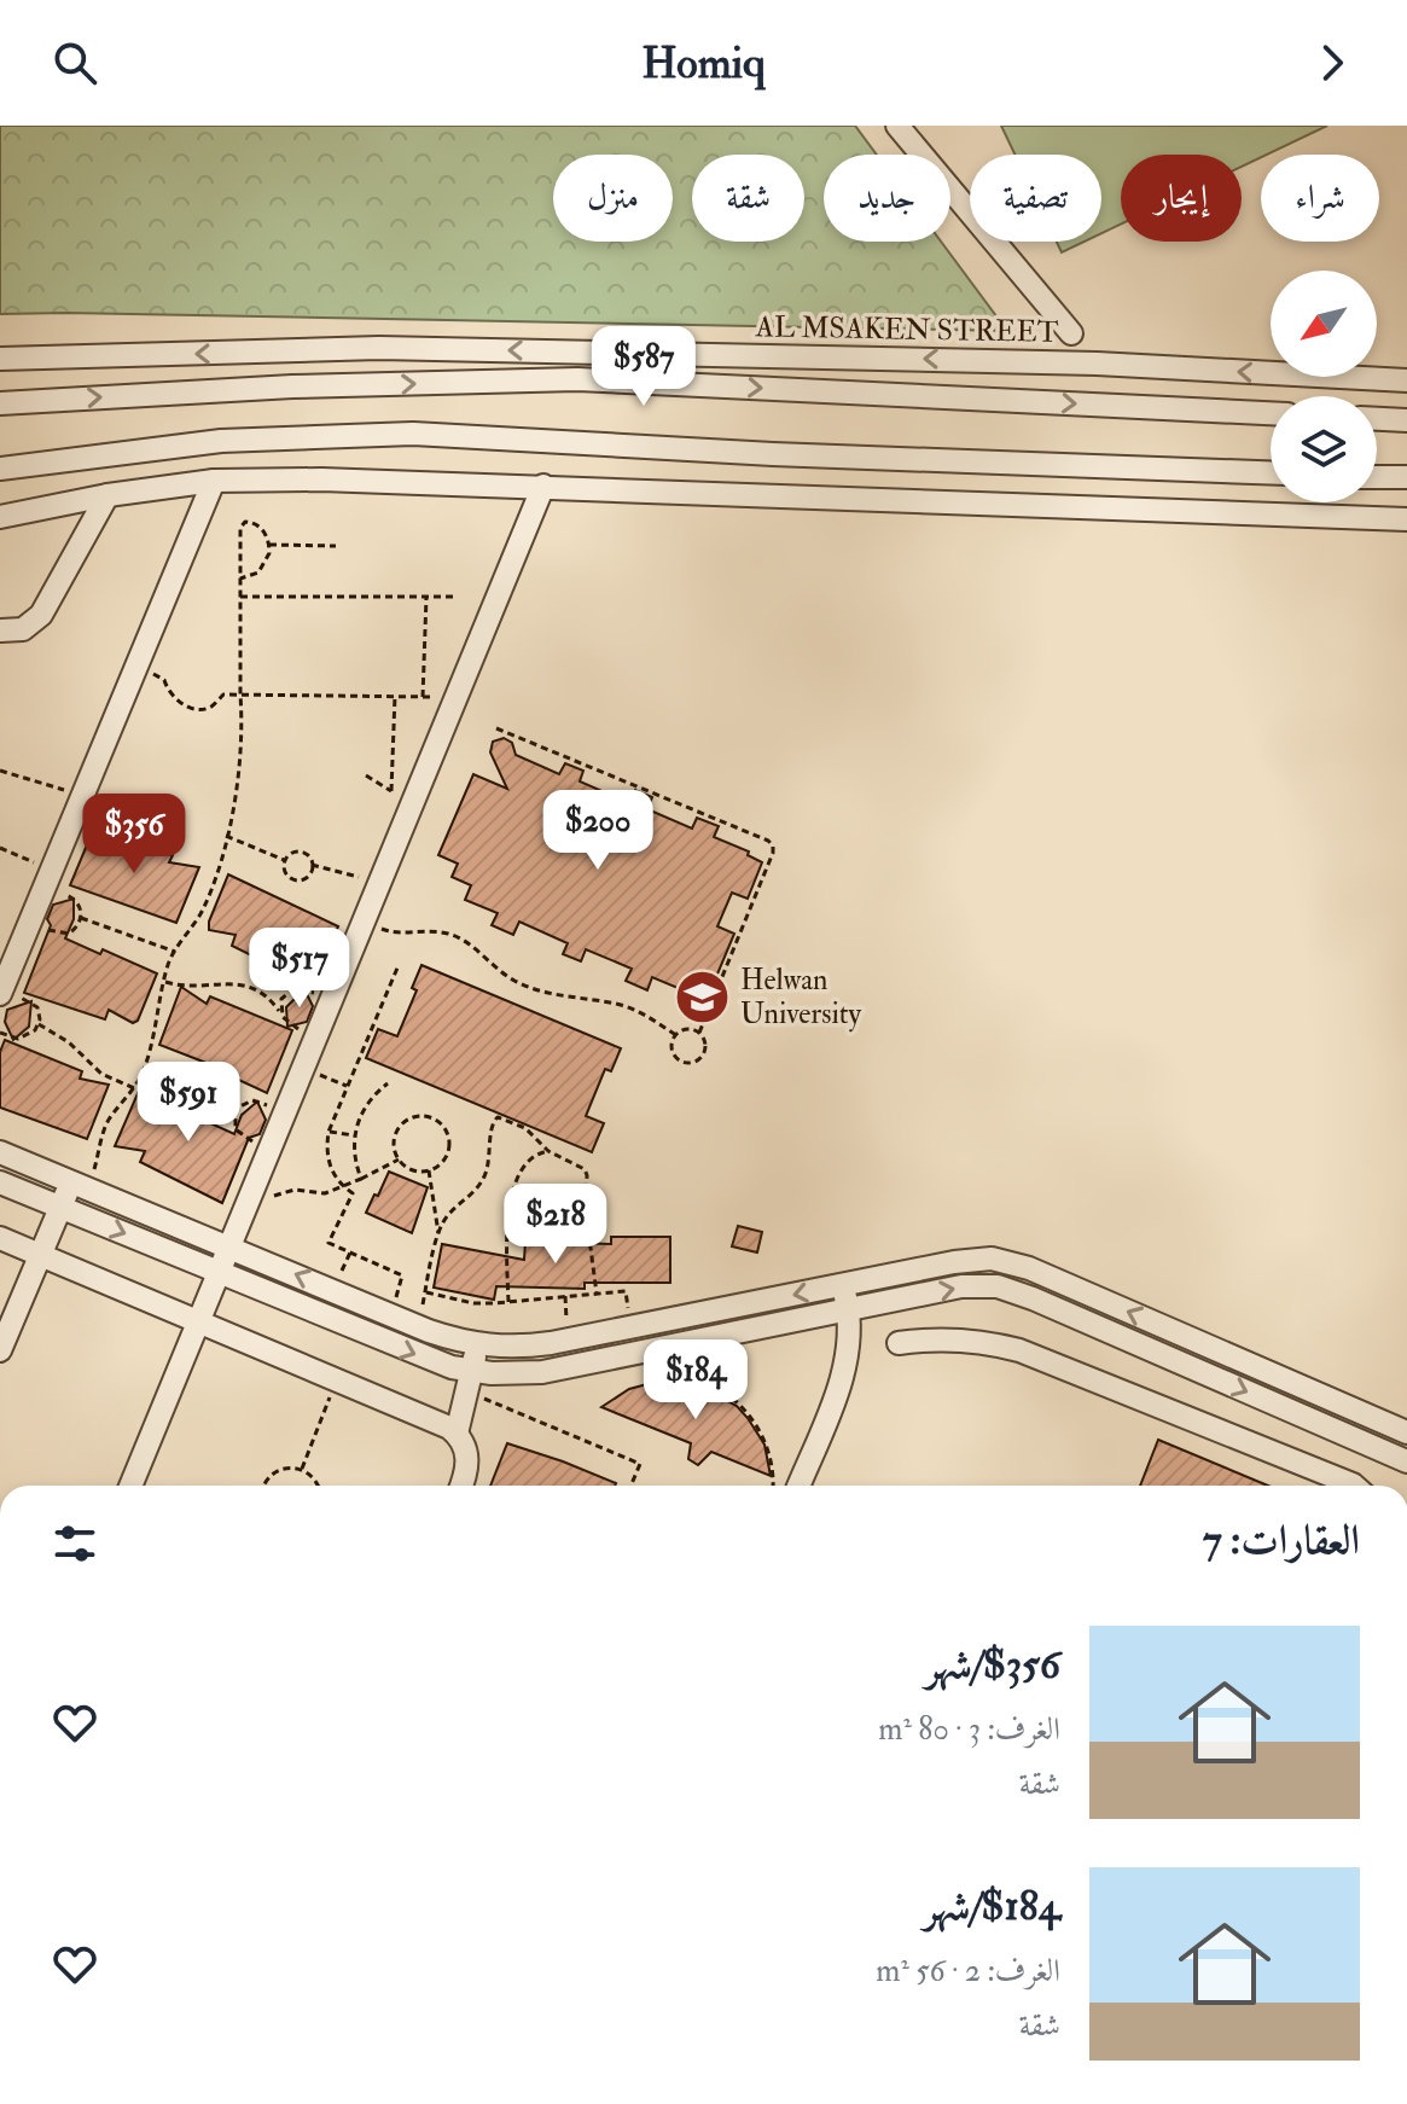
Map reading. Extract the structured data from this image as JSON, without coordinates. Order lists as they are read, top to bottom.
{
  "streets": {
    "street": ["AL MSAKEN STREET"]
  },
  "places": {
    "school or university": ["Helwan University"]
  },
  "north": "bottom left",
  "page": {
    "header": "Homiq",
    "chip": [
      "شراء",
      "إيجار",
      "تصفية",
      "جديد",
      "شقة",
      "منزل"
    ],
    "price": [
      "$587",
      "$200",
      "$356",
      "$517",
      "$591",
      "$218",
      "$184"
    ],
    "heading": "العقارات: 7",
    "list": [
      {
        "name": "$356/شهر",
        "note": "الغرف: 3 · 80 m² · شقة"
      },
      {
        "name": "$184/شهر",
        "note": "الغرف: 2 · 56 m² · شقة"
      }
    ]
  }
}
